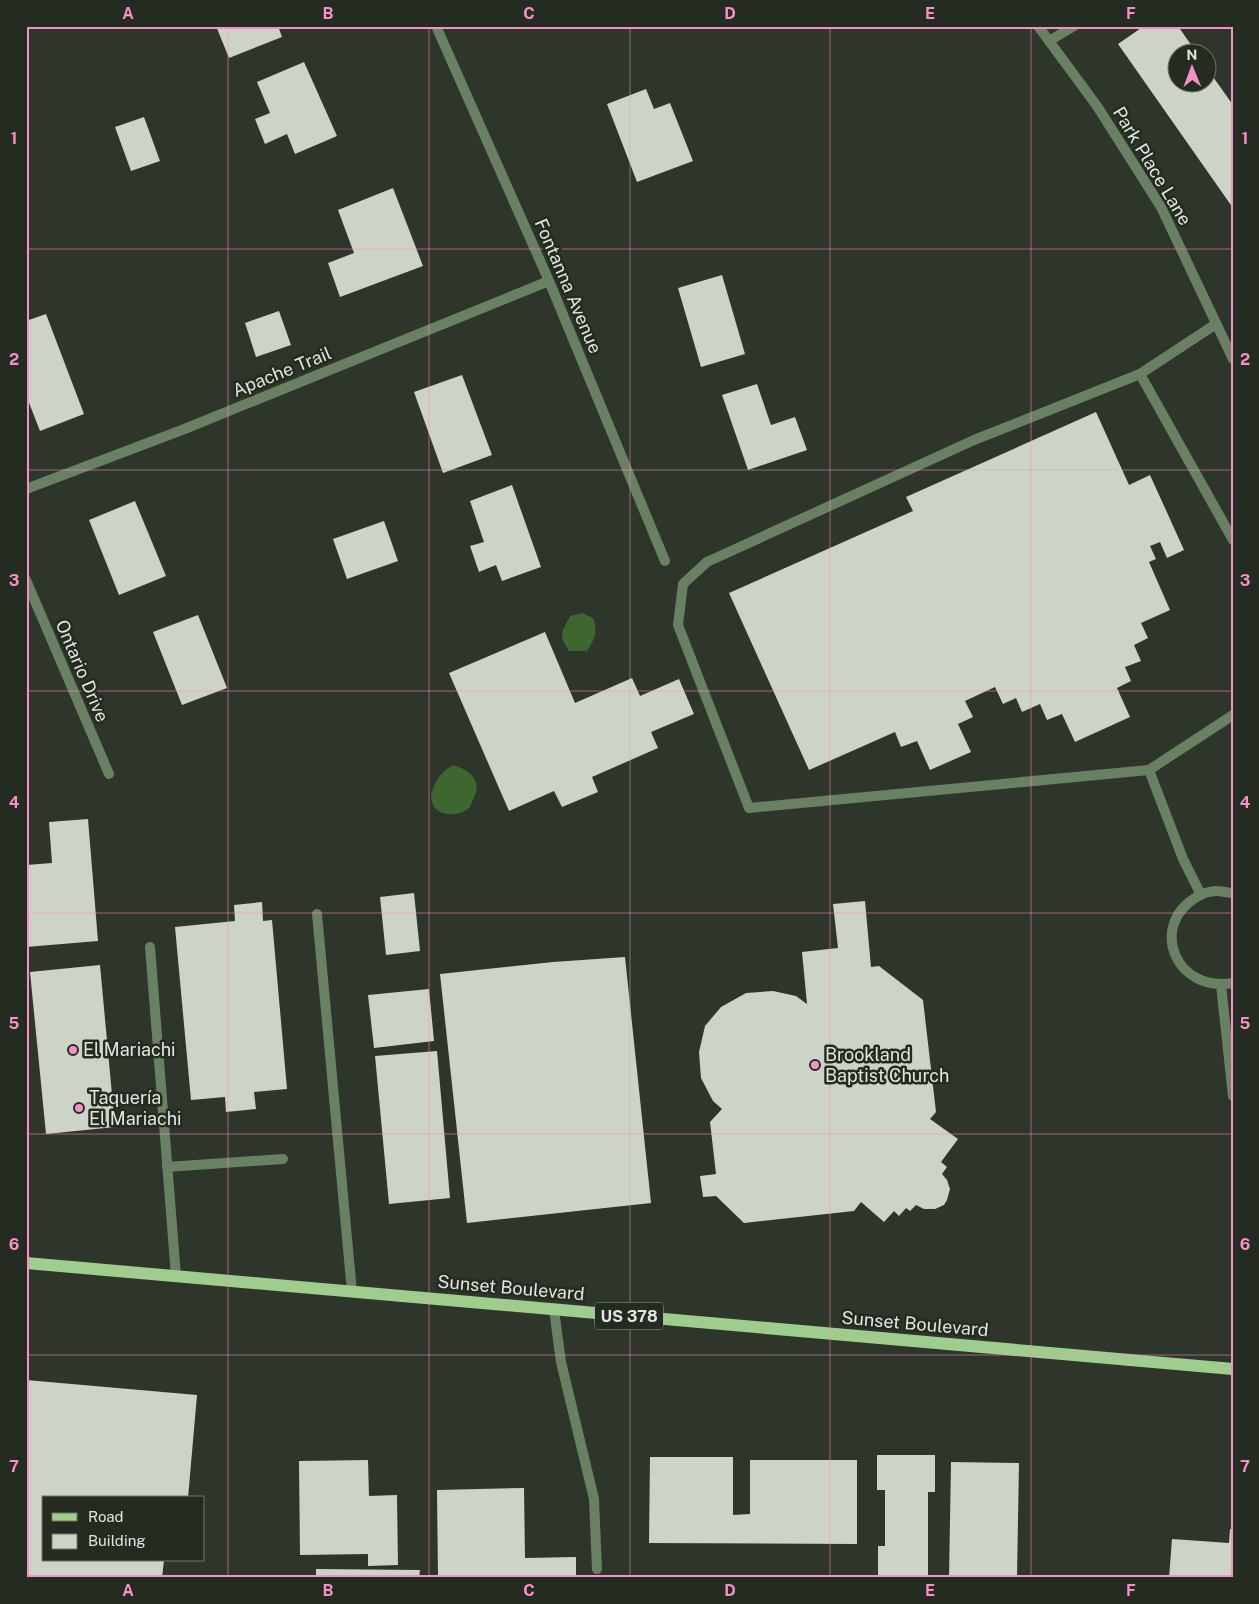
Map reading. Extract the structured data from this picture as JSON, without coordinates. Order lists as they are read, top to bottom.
{
  "streets": {
    "main road": ["Sunset Boulevard", "US 378"],
    "street": [
      "Park Place Lane",
      "Fontanna Avenue",
      "Apache Trail",
      "Ontario Drive"
    ]
  },
  "crossings": [
    ["Fontanna Avenue", "Apache Trail"]
  ],
  "places": ["El Mariachi", "Brookland Baptist Church", "Taquería El Mariachi"],
  "legend": ["Road", "Building"],
  "north": "top",
  "grid": {
    "columns": [
      "A",
      "B",
      "C",
      "D",
      "E",
      "F"
    ],
    "rows": [
      "1",
      "2",
      "3",
      "4",
      "5",
      "6",
      "7"
    ]
  }
}
